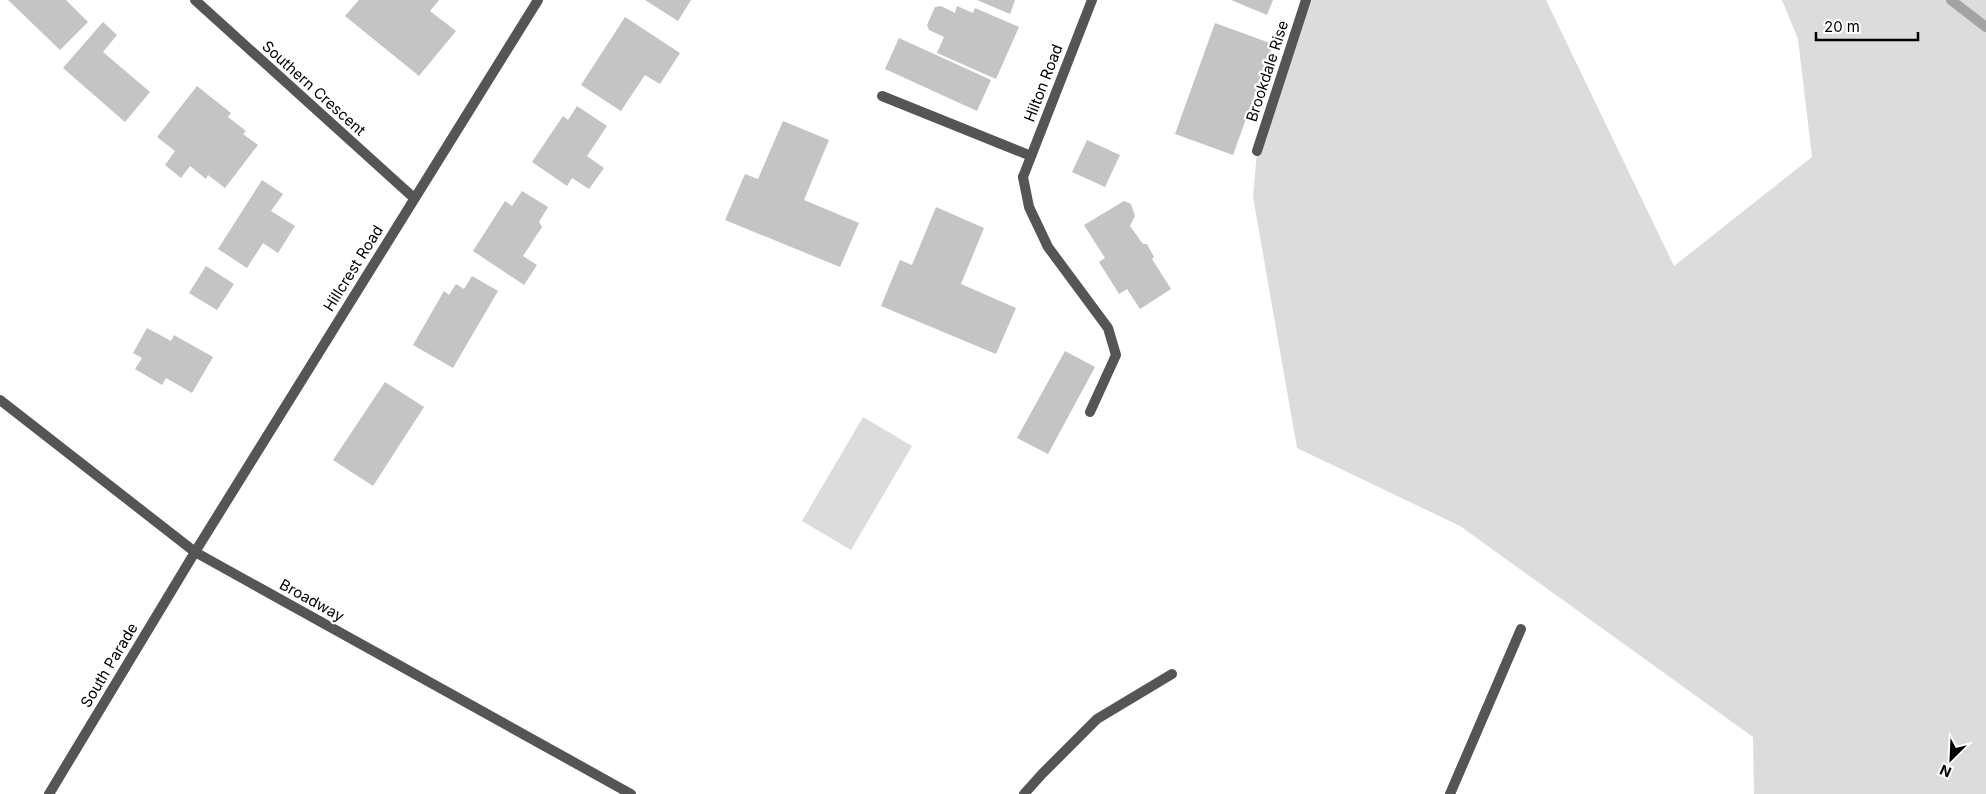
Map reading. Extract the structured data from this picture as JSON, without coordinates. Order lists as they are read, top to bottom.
{
  "streets": {
    "street": [
      "Brookdale Rise",
      "Hilton Road",
      "Southern Crescent",
      "Hillcrest Road",
      "Broadway",
      "South Parade"
    ]
  },
  "crossings": [
    ["Southern Crescent", "Hillcrest Road"],
    ["Hillcrest Road", "Broadway"],
    ["Hillcrest Road", "South Parade"],
    ["Broadway", "South Parade"]
  ],
  "scale_bar": "20 m",
  "north": "bottom left"
}
